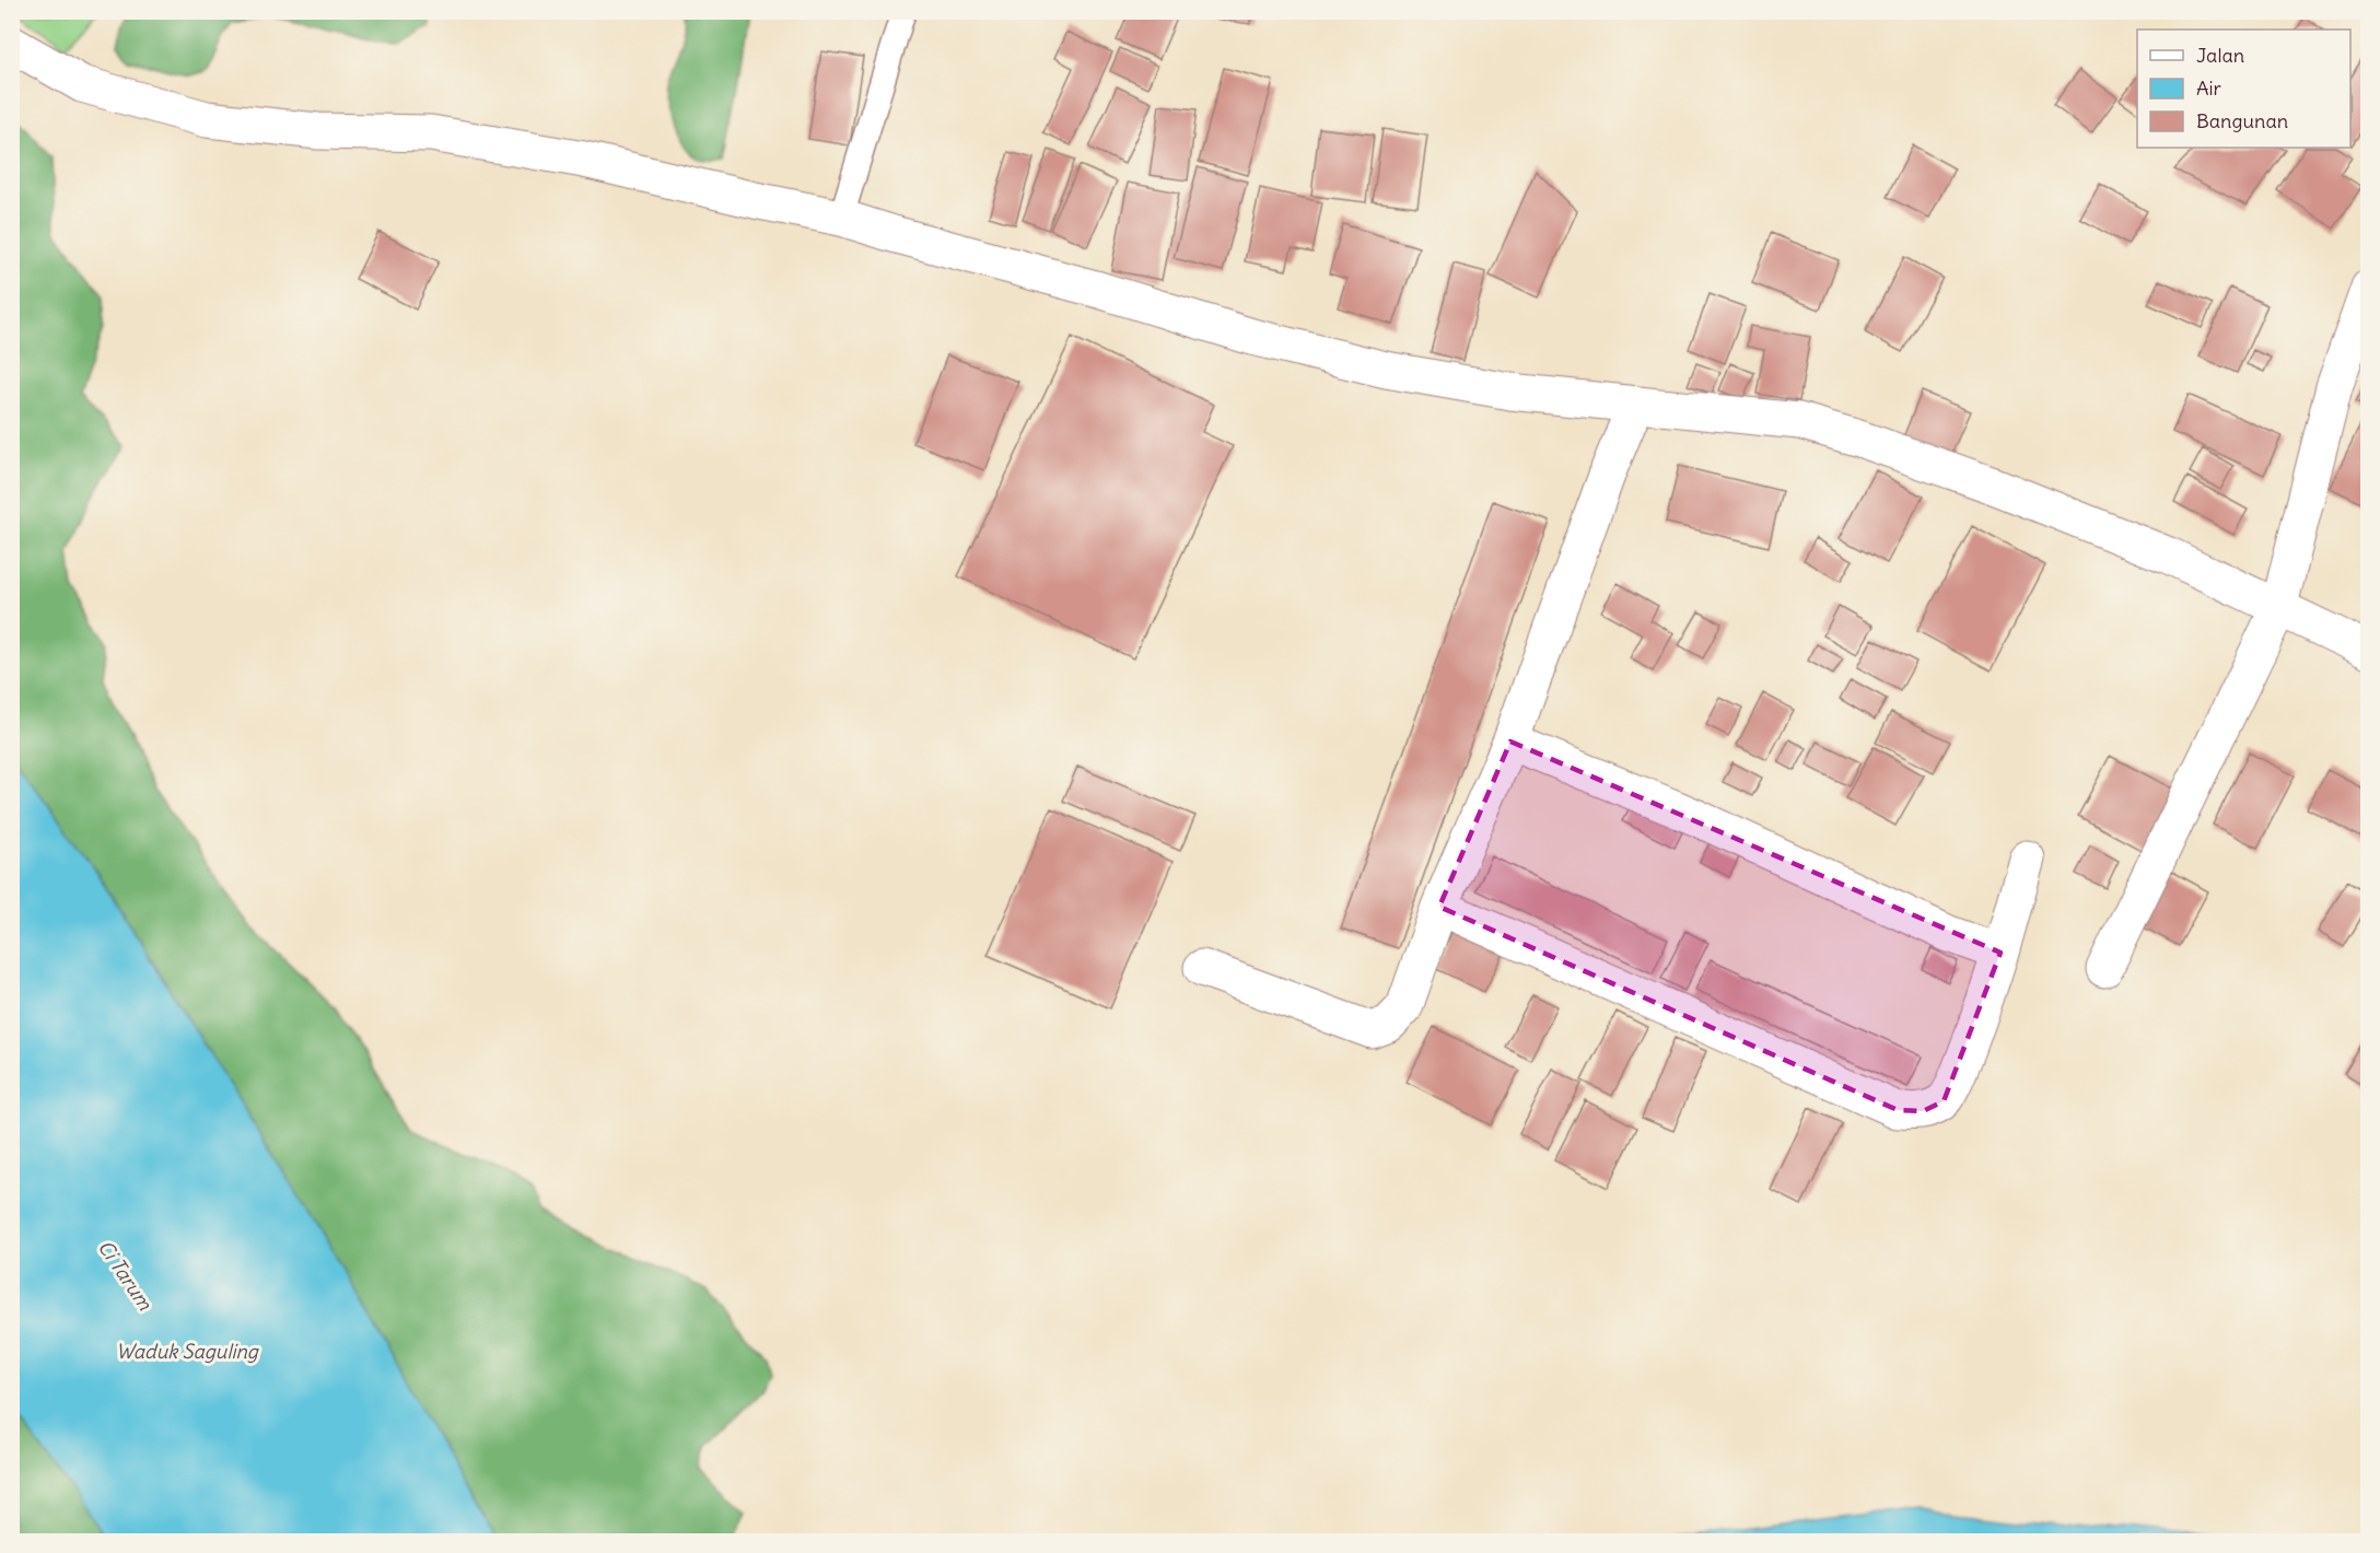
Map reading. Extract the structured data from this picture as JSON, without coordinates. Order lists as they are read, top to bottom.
{
  "water": ["Ci Tarum", "Waduk Saguling"],
  "legend": ["Jalan", "Air", "Bangunan"]
}
